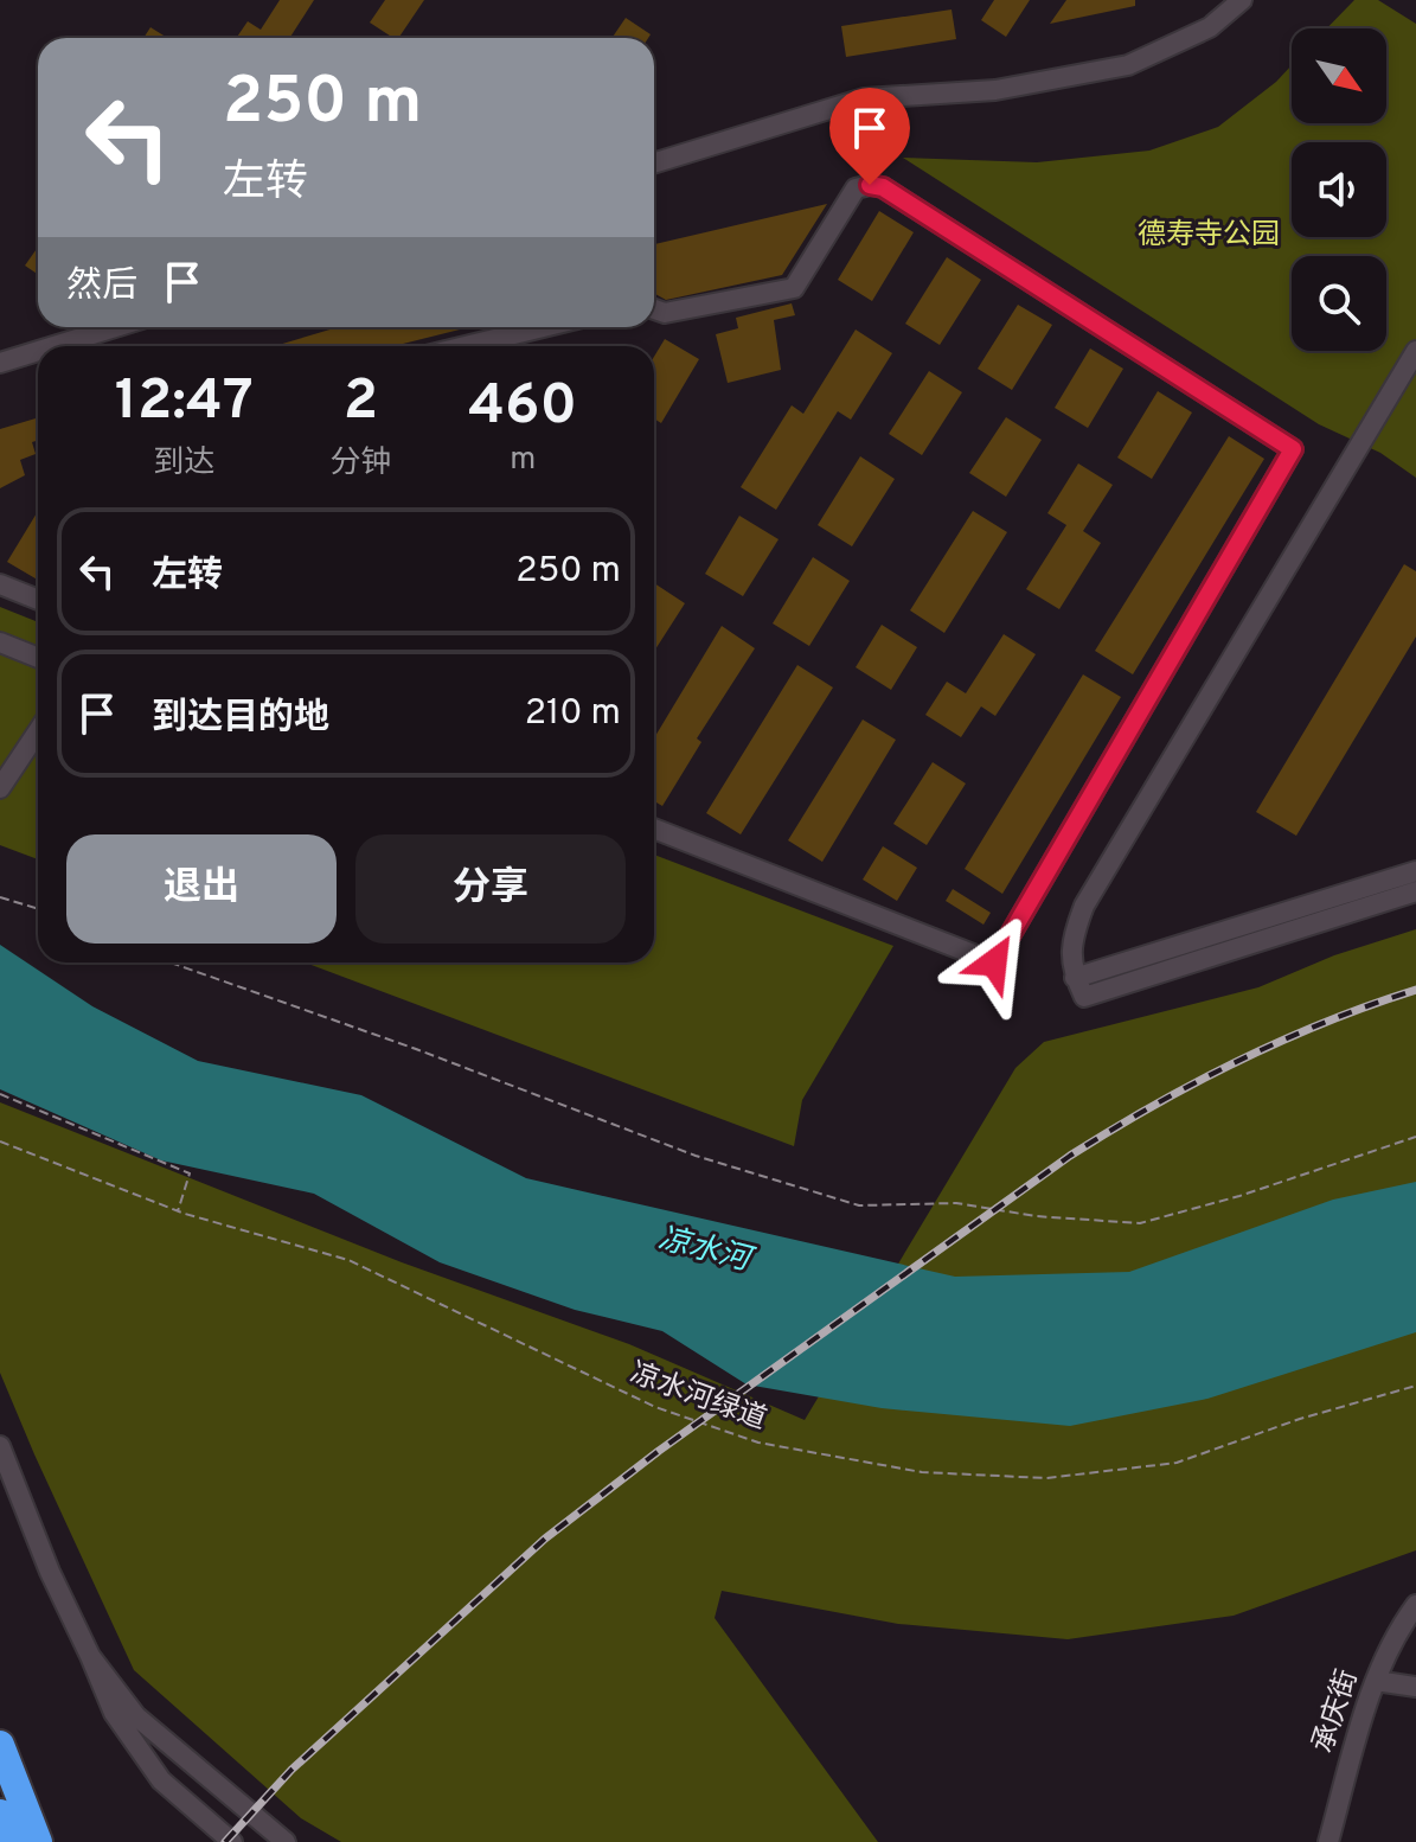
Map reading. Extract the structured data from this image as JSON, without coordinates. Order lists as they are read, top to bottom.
{
  "streets": {
    "street": ["承庆街"],
    "path": ["凉水河绿道"]
  },
  "water": ["凉水河"],
  "parks": ["德寿寺公园"],
  "north": "bottom right",
  "page": {
    "turn": ["250 m", "左转"],
    "then": "然后",
    "eta": [
      "12:47",
      "到达",
      "2",
      "分钟",
      "460",
      "m"
    ],
    "list": [
      {
        "name": "左转",
        "value": "250 m"
      },
      {
        "name": "到达目的地",
        "value": "210 m"
      }
    ],
    "buttons": ["退出", "分享"]
  }
}
